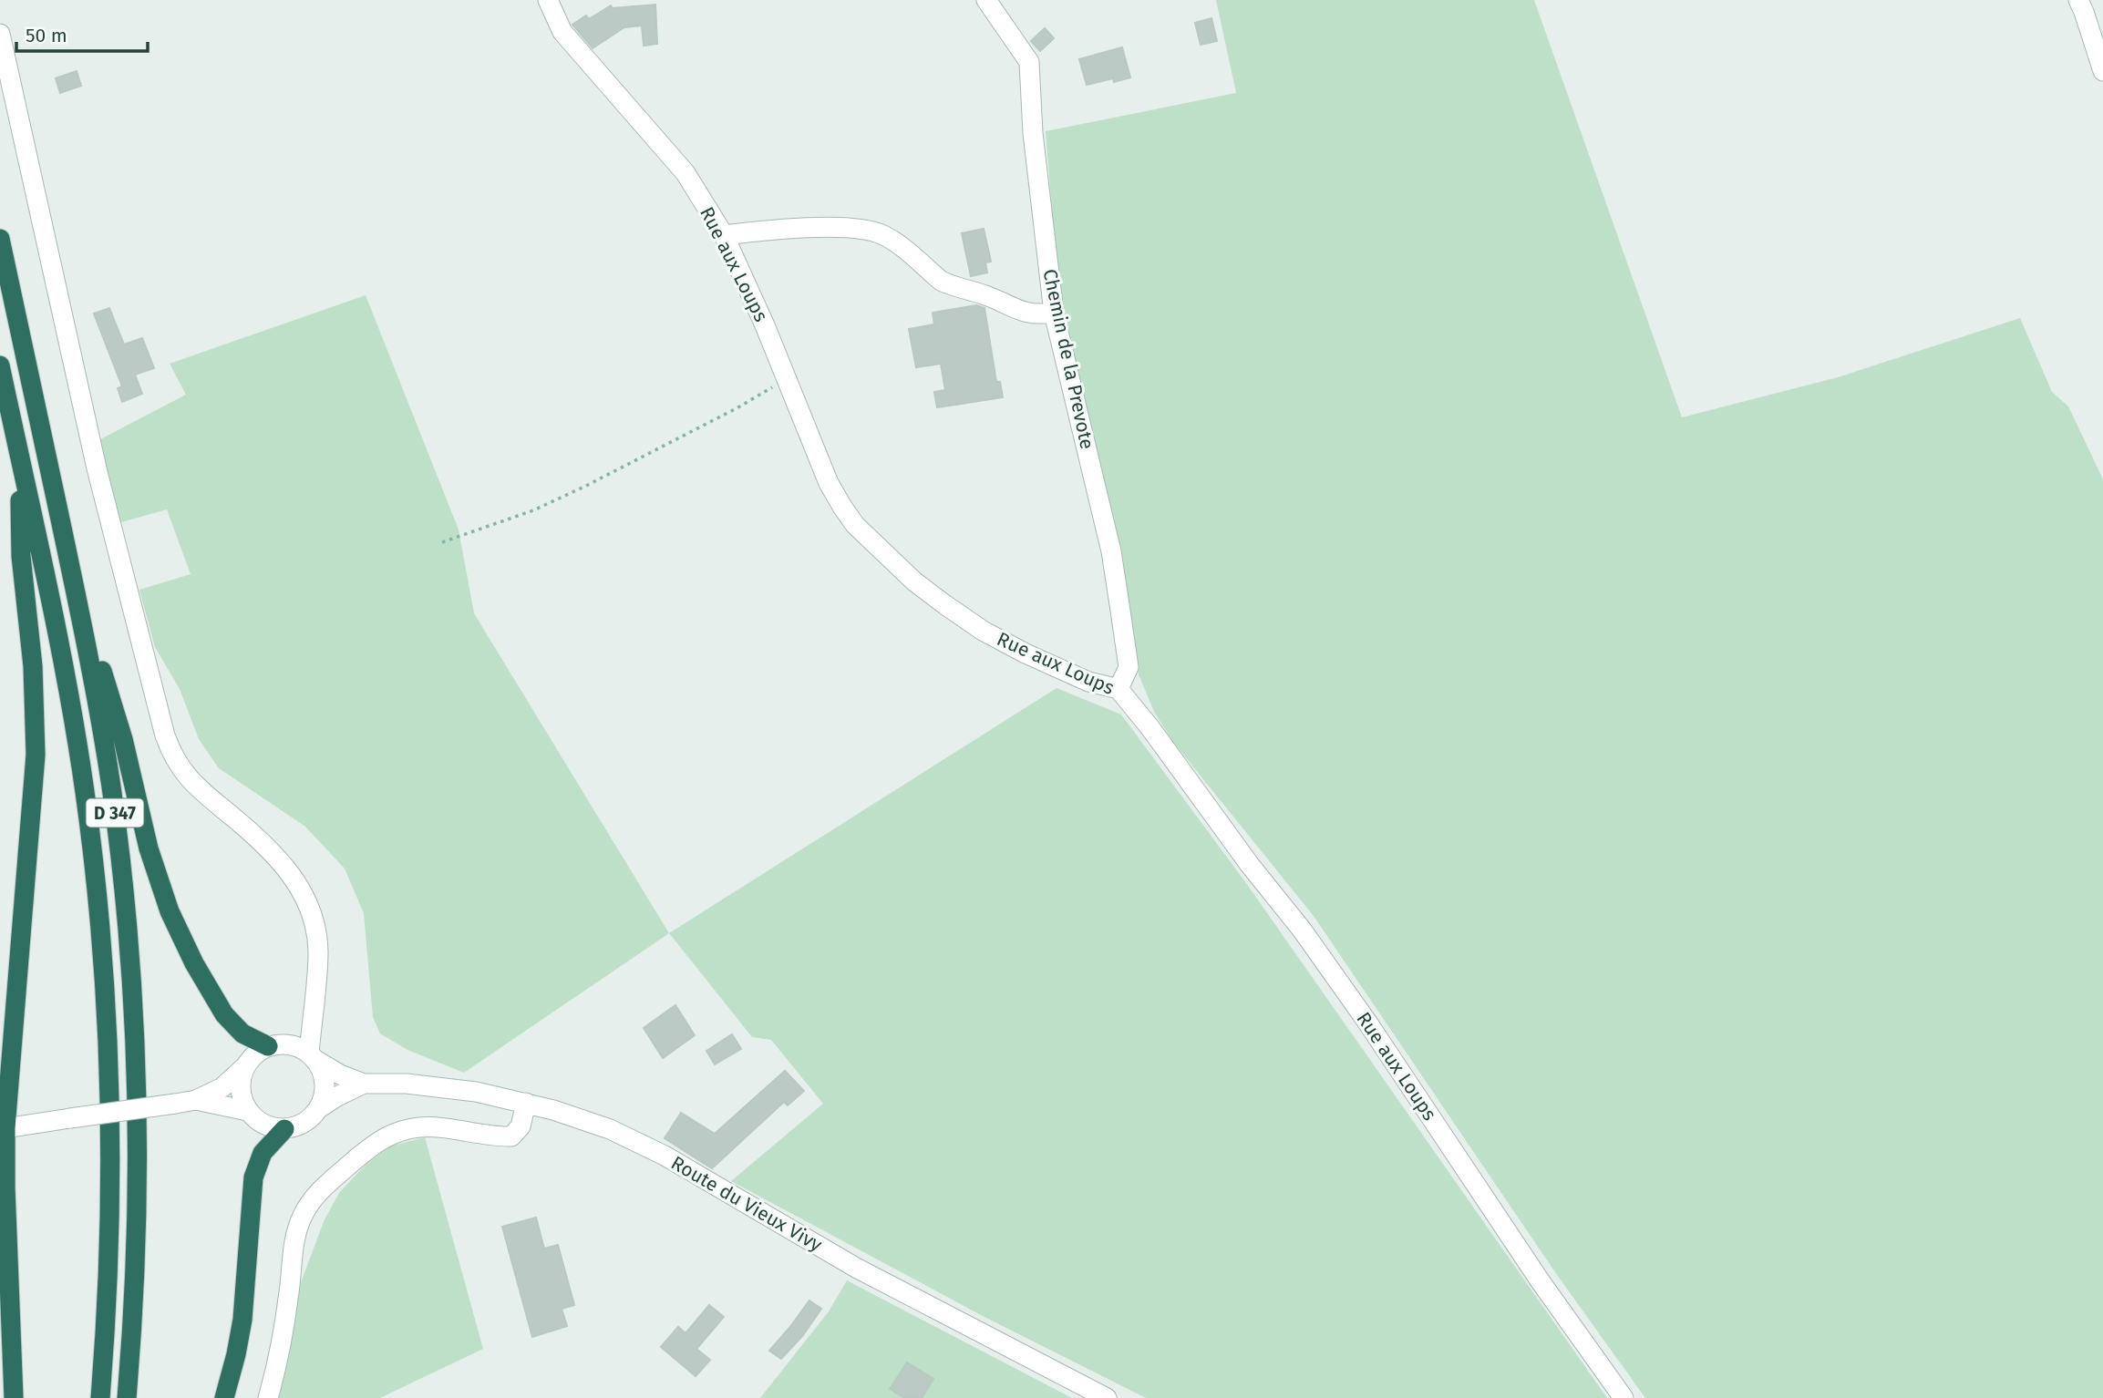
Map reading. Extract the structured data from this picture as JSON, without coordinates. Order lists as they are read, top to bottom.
{
  "streets": {
    "highway": ["D 347"],
    "street": ["Rue aux Loups", "Chemin de la Prevote", "Route du Vieux Vivy"]
  },
  "crossings": [
    ["Rue aux Loups", "Chemin de la Prevote"]
  ],
  "scale_bar": "50 m"
}
